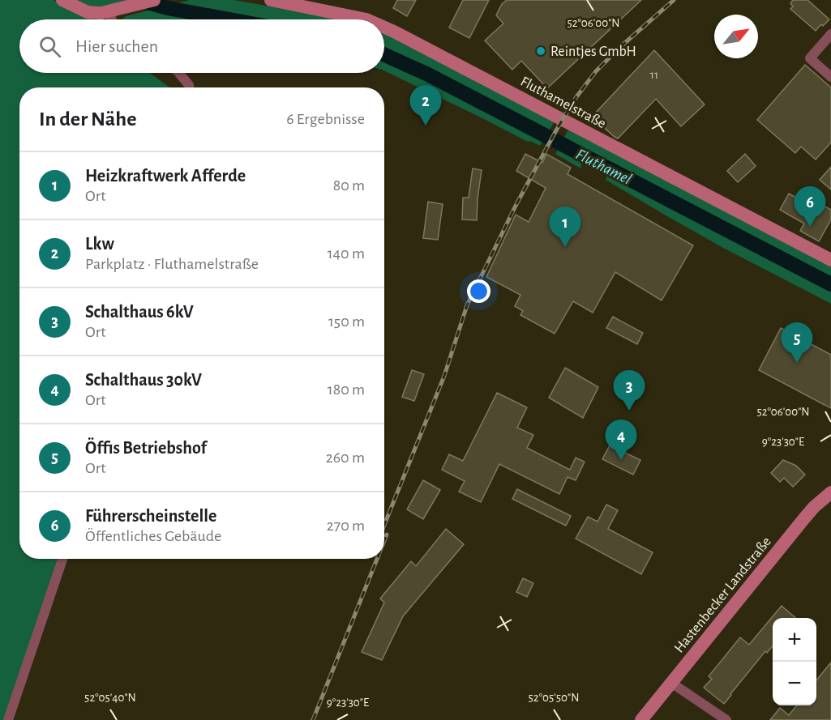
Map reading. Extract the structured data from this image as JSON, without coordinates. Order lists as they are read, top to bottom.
{
  "streets": {
    "main road": ["Fluthamelstraße", "Hastenbecker Landstraße"]
  },
  "water": ["Fluthamel"],
  "places": ["Reintjes GmbH"],
  "house_numbers": ["11"],
  "north": "top right",
  "page": {
    "search": "Hier suchen",
    "pins": [
      "2",
      "6",
      "1",
      "5",
      "3",
      "4"
    ],
    "heading": ["In der Nähe", "6 Ergebnisse"],
    "list": [
      {
        "mark": "1",
        "name": "Heizkraftwerk Afferde",
        "note": "Ort",
        "value": "80 m"
      },
      {
        "mark": "2",
        "name": "Lkw",
        "note": "Parkplatz · Fluthamelstraße",
        "value": "140 m"
      },
      {
        "mark": "3",
        "name": "Schalthaus 6kV",
        "note": "Ort",
        "value": "150 m"
      },
      {
        "mark": "4",
        "name": "Schalthaus 30kV",
        "note": "Ort",
        "value": "180 m"
      },
      {
        "mark": "5",
        "name": "Öffis Betriebshof",
        "note": "Ort",
        "value": "260 m"
      },
      {
        "mark": "6",
        "name": "Führerscheinstelle",
        "note": "Öffentliches Gebäude",
        "value": "270 m"
      }
    ],
    "map_buttons": ["+", "−"]
  },
  "coordinates": [
    "52°06'00\"N",
    "9°23'30\"E",
    "52°05'40\"N",
    "52°05'50\"N"
  ]
}
